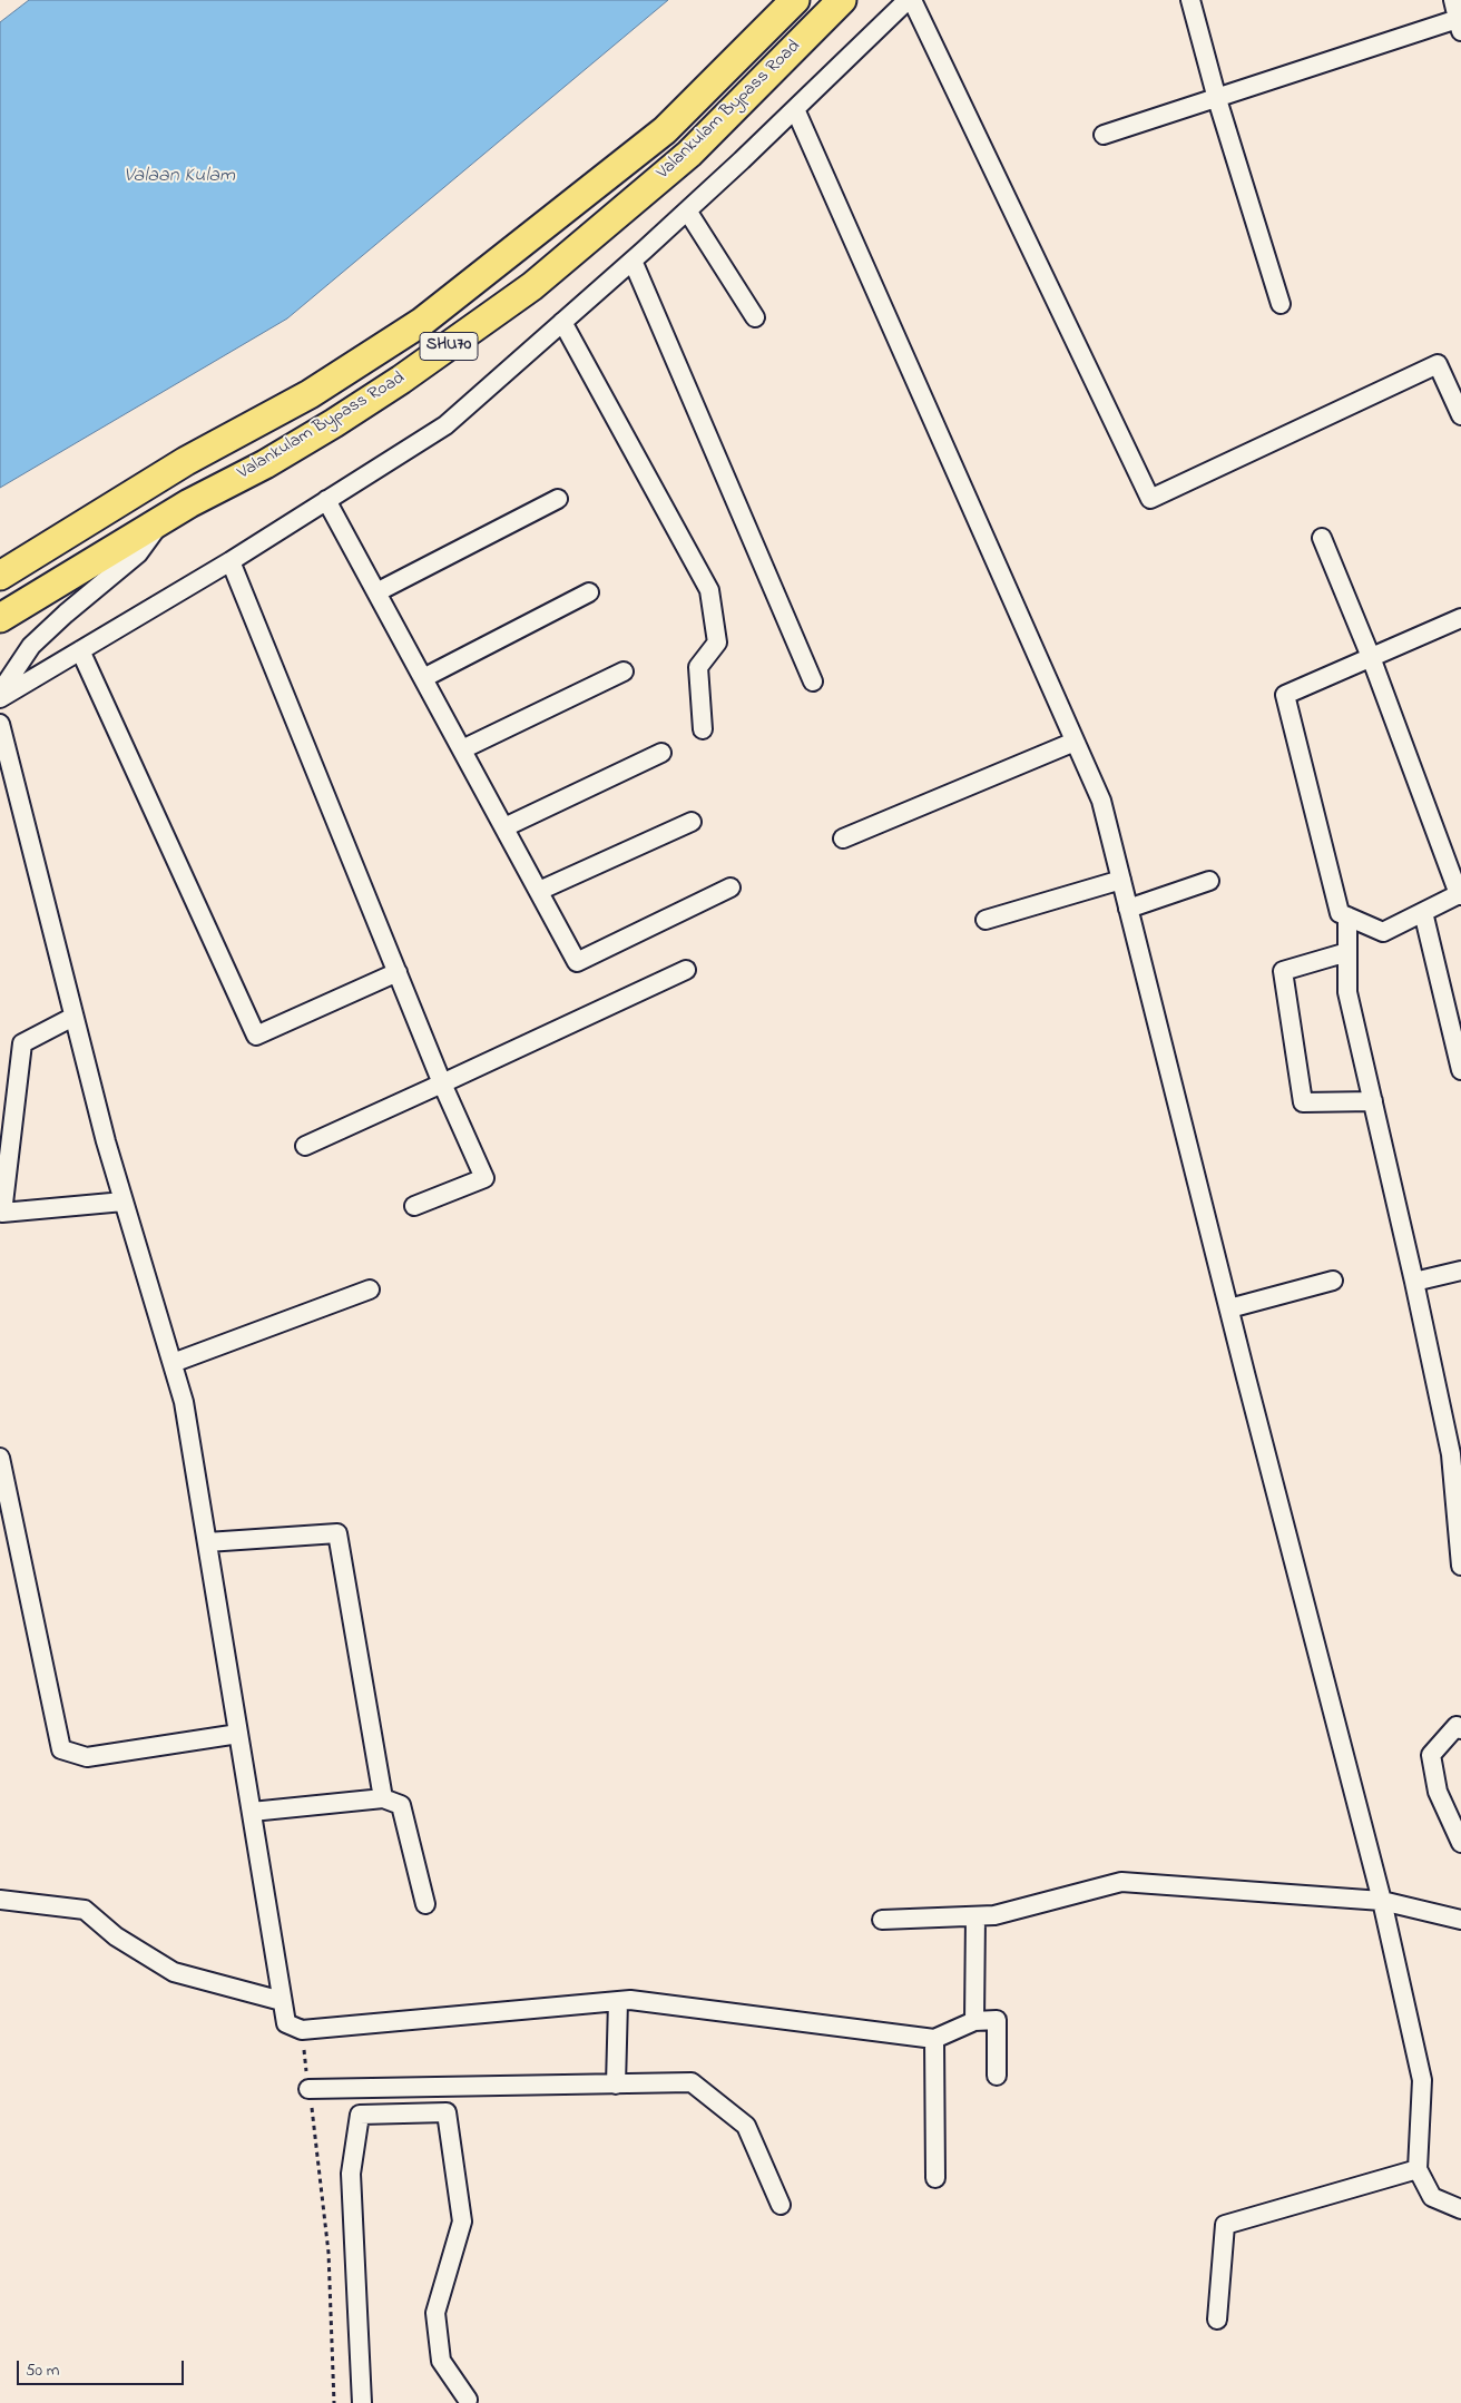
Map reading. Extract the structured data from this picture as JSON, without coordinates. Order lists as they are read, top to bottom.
{
  "streets": {
    "main road": ["Valankulam Bypass Road", "SHU70"]
  },
  "water": ["Valaan Kulam"],
  "scale_bar": "50 m"
}
